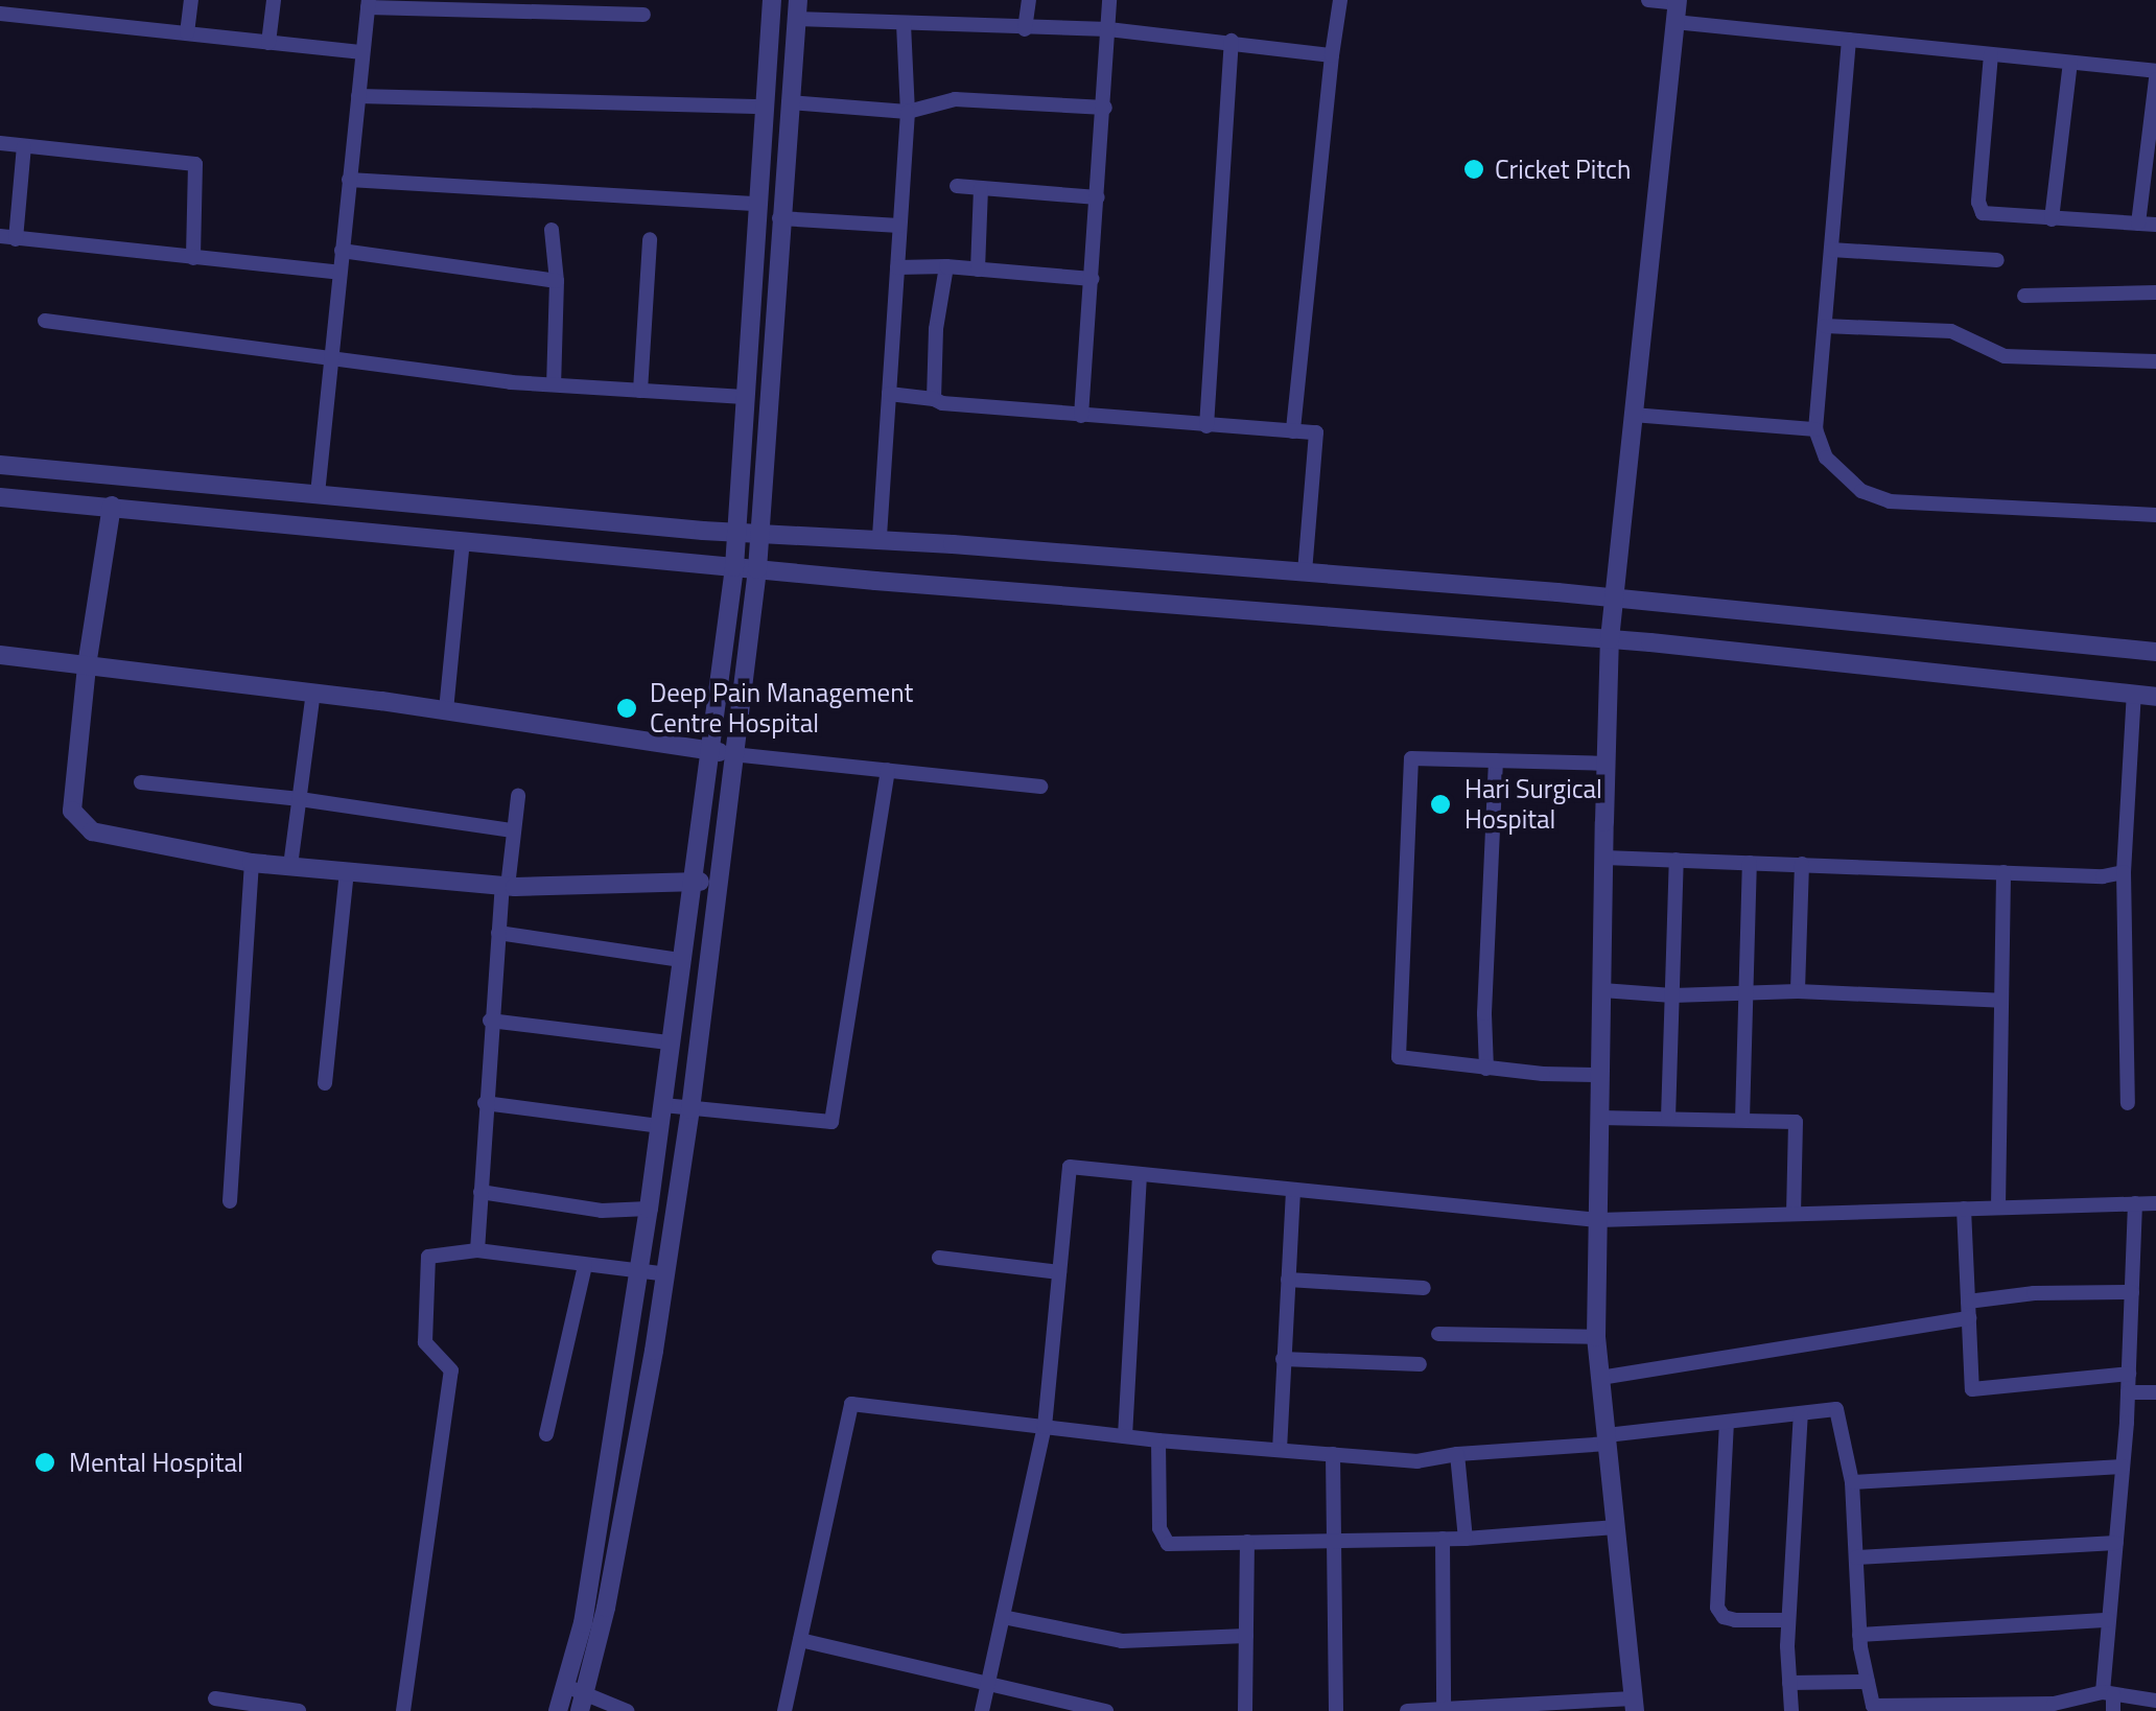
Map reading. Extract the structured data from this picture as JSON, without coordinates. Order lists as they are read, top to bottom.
{
  "places": [
    "Cricket Pitch",
    "Deep Pain Management Centre Hospital",
    "Hari Surgical Hospital",
    "Mental Hospital"
  ]
}
